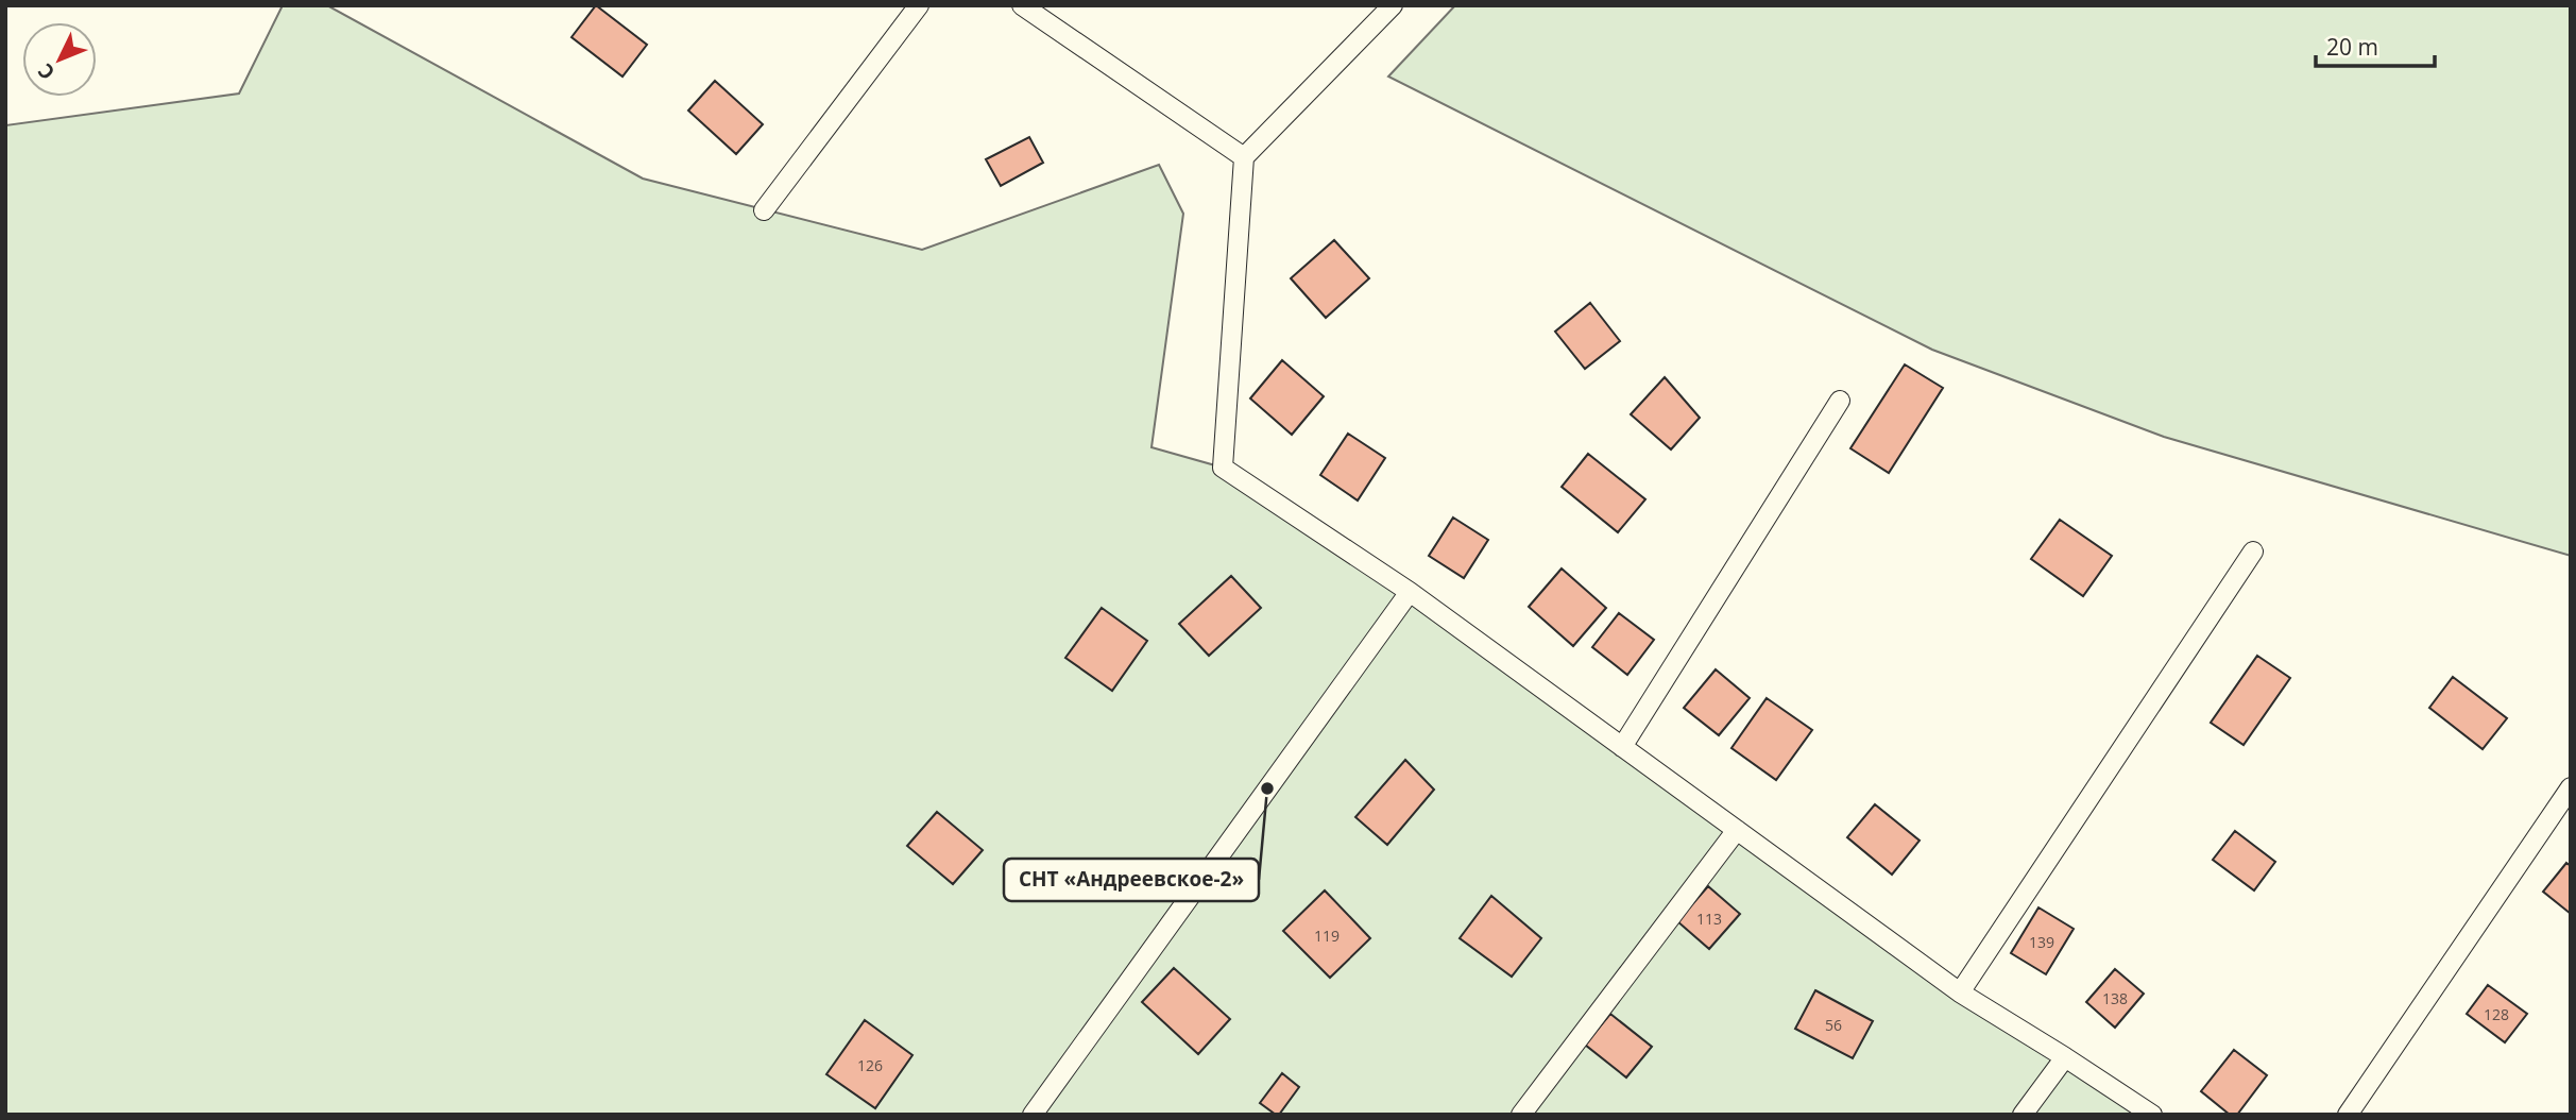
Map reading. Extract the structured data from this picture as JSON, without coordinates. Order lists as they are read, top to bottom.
{
  "places": ["СНТ «Андреевское-2»"],
  "house_numbers": [
    "113",
    "119",
    "139",
    "138",
    "128",
    "56",
    "126"
  ],
  "scale_bar": "20 m",
  "north": "bottom left"
}
